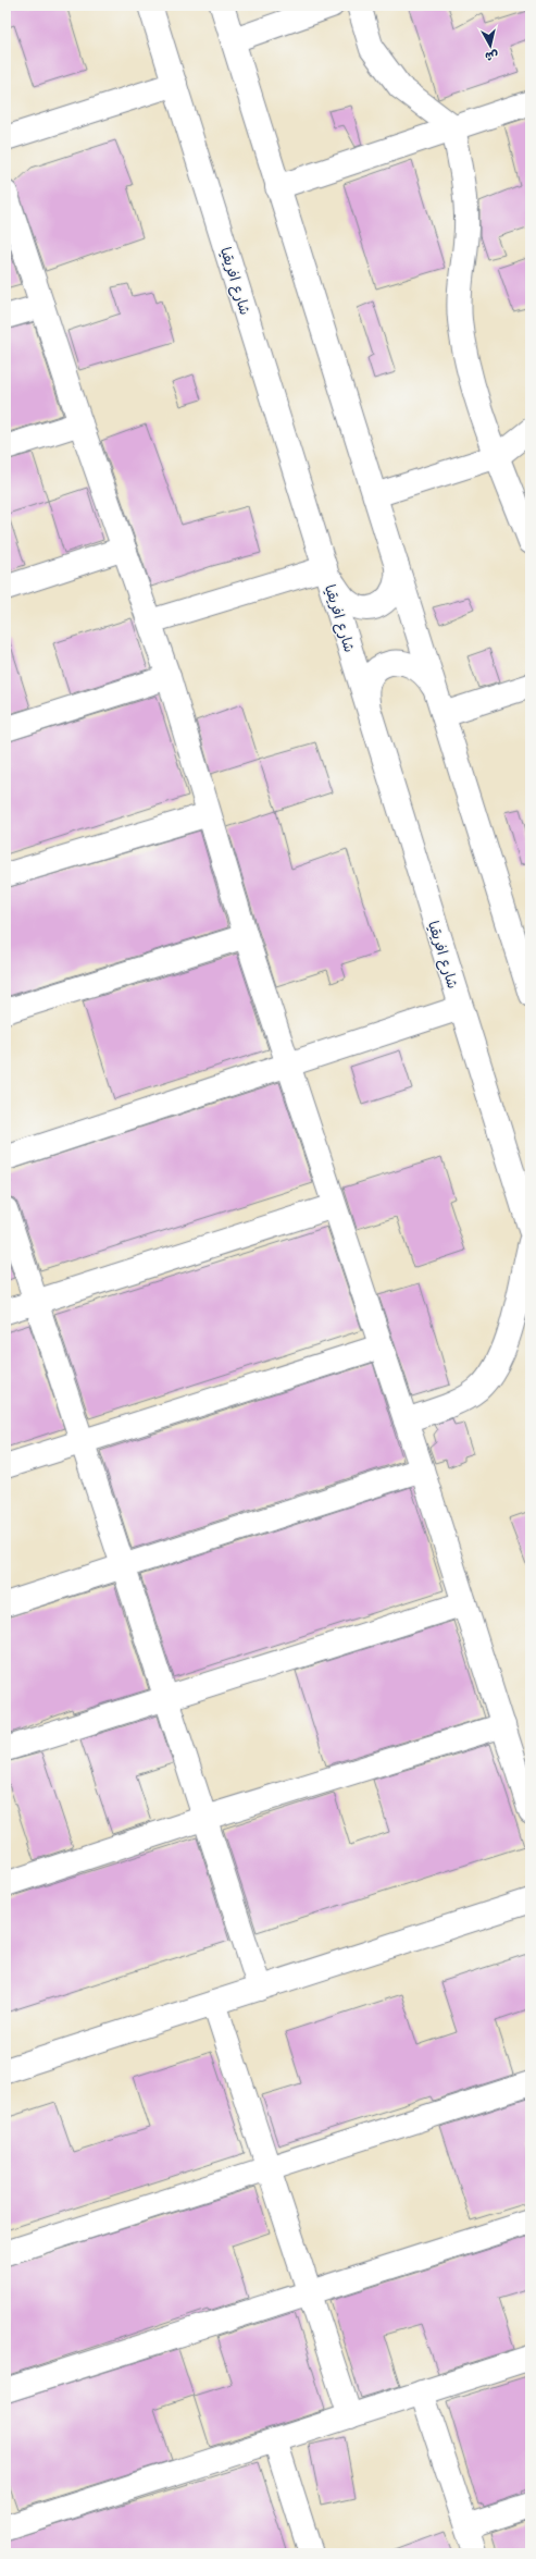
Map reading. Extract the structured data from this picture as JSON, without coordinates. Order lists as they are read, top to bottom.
{
  "streets": {
    "street": ["شارع افريقيا"]
  },
  "north": "bottom"
}
